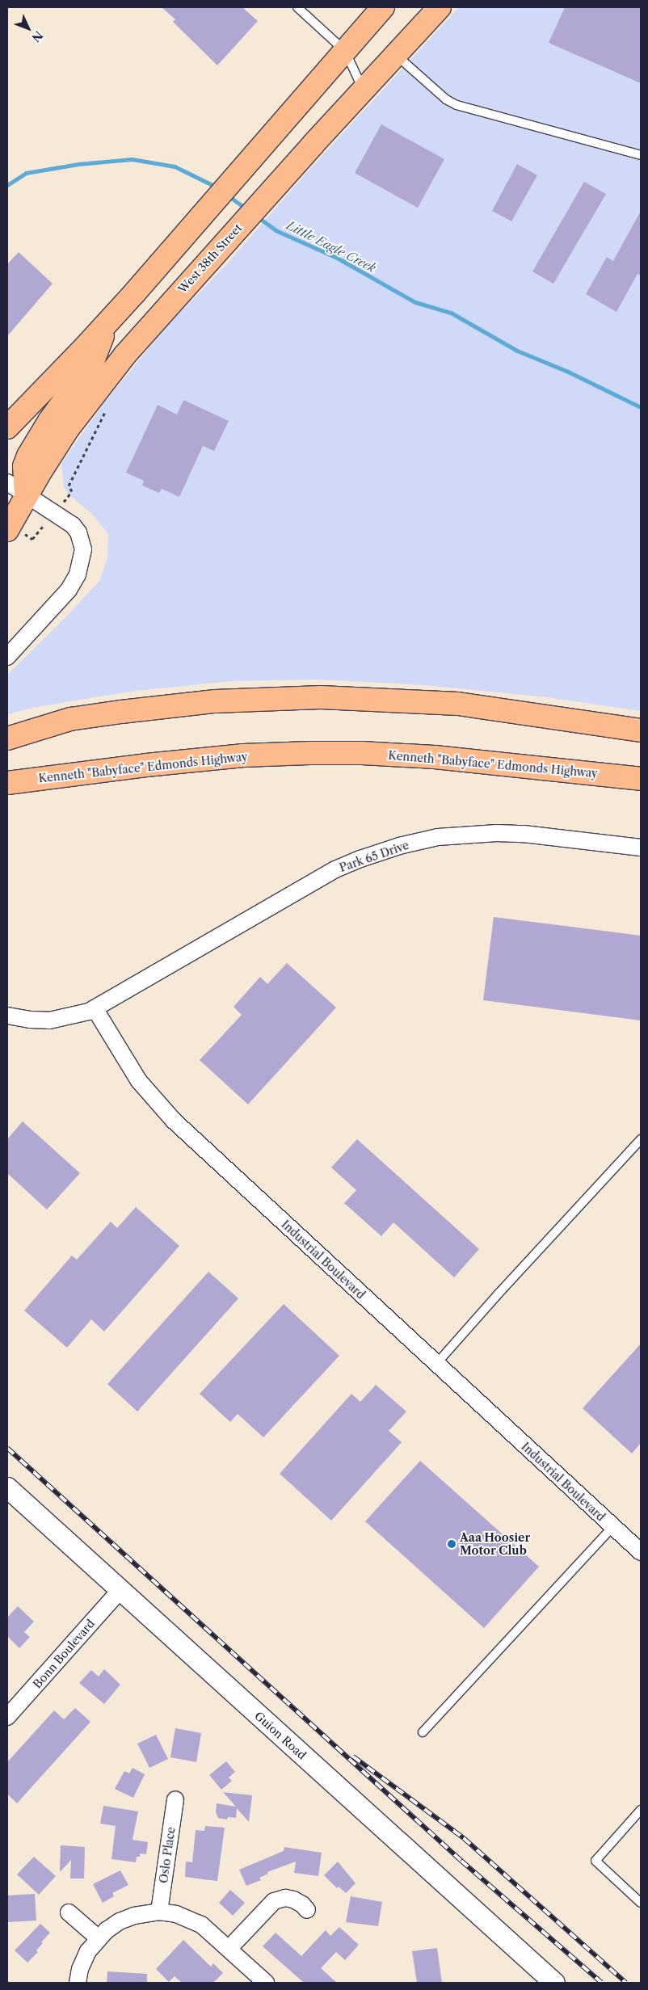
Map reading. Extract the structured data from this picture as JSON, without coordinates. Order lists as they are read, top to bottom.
{
  "streets": {
    "main road": ["West 38th Street", "Kenneth \"Babyface\" Edmonds Highway"],
    "street": [
      "Park 65 Drive",
      "Industrial Boulevard",
      "Bonn Boulevard",
      "Guion Road",
      "Oslo Place"
    ]
  },
  "crossings": [
    ["Park 65 Drive", "Industrial Boulevard"],
    ["Bonn Boulevard", "Guion Road"]
  ],
  "water": ["Little Eagle Creek"],
  "places": ["Aaa Hoosier Motor Club"],
  "north": "bottom right"
}
